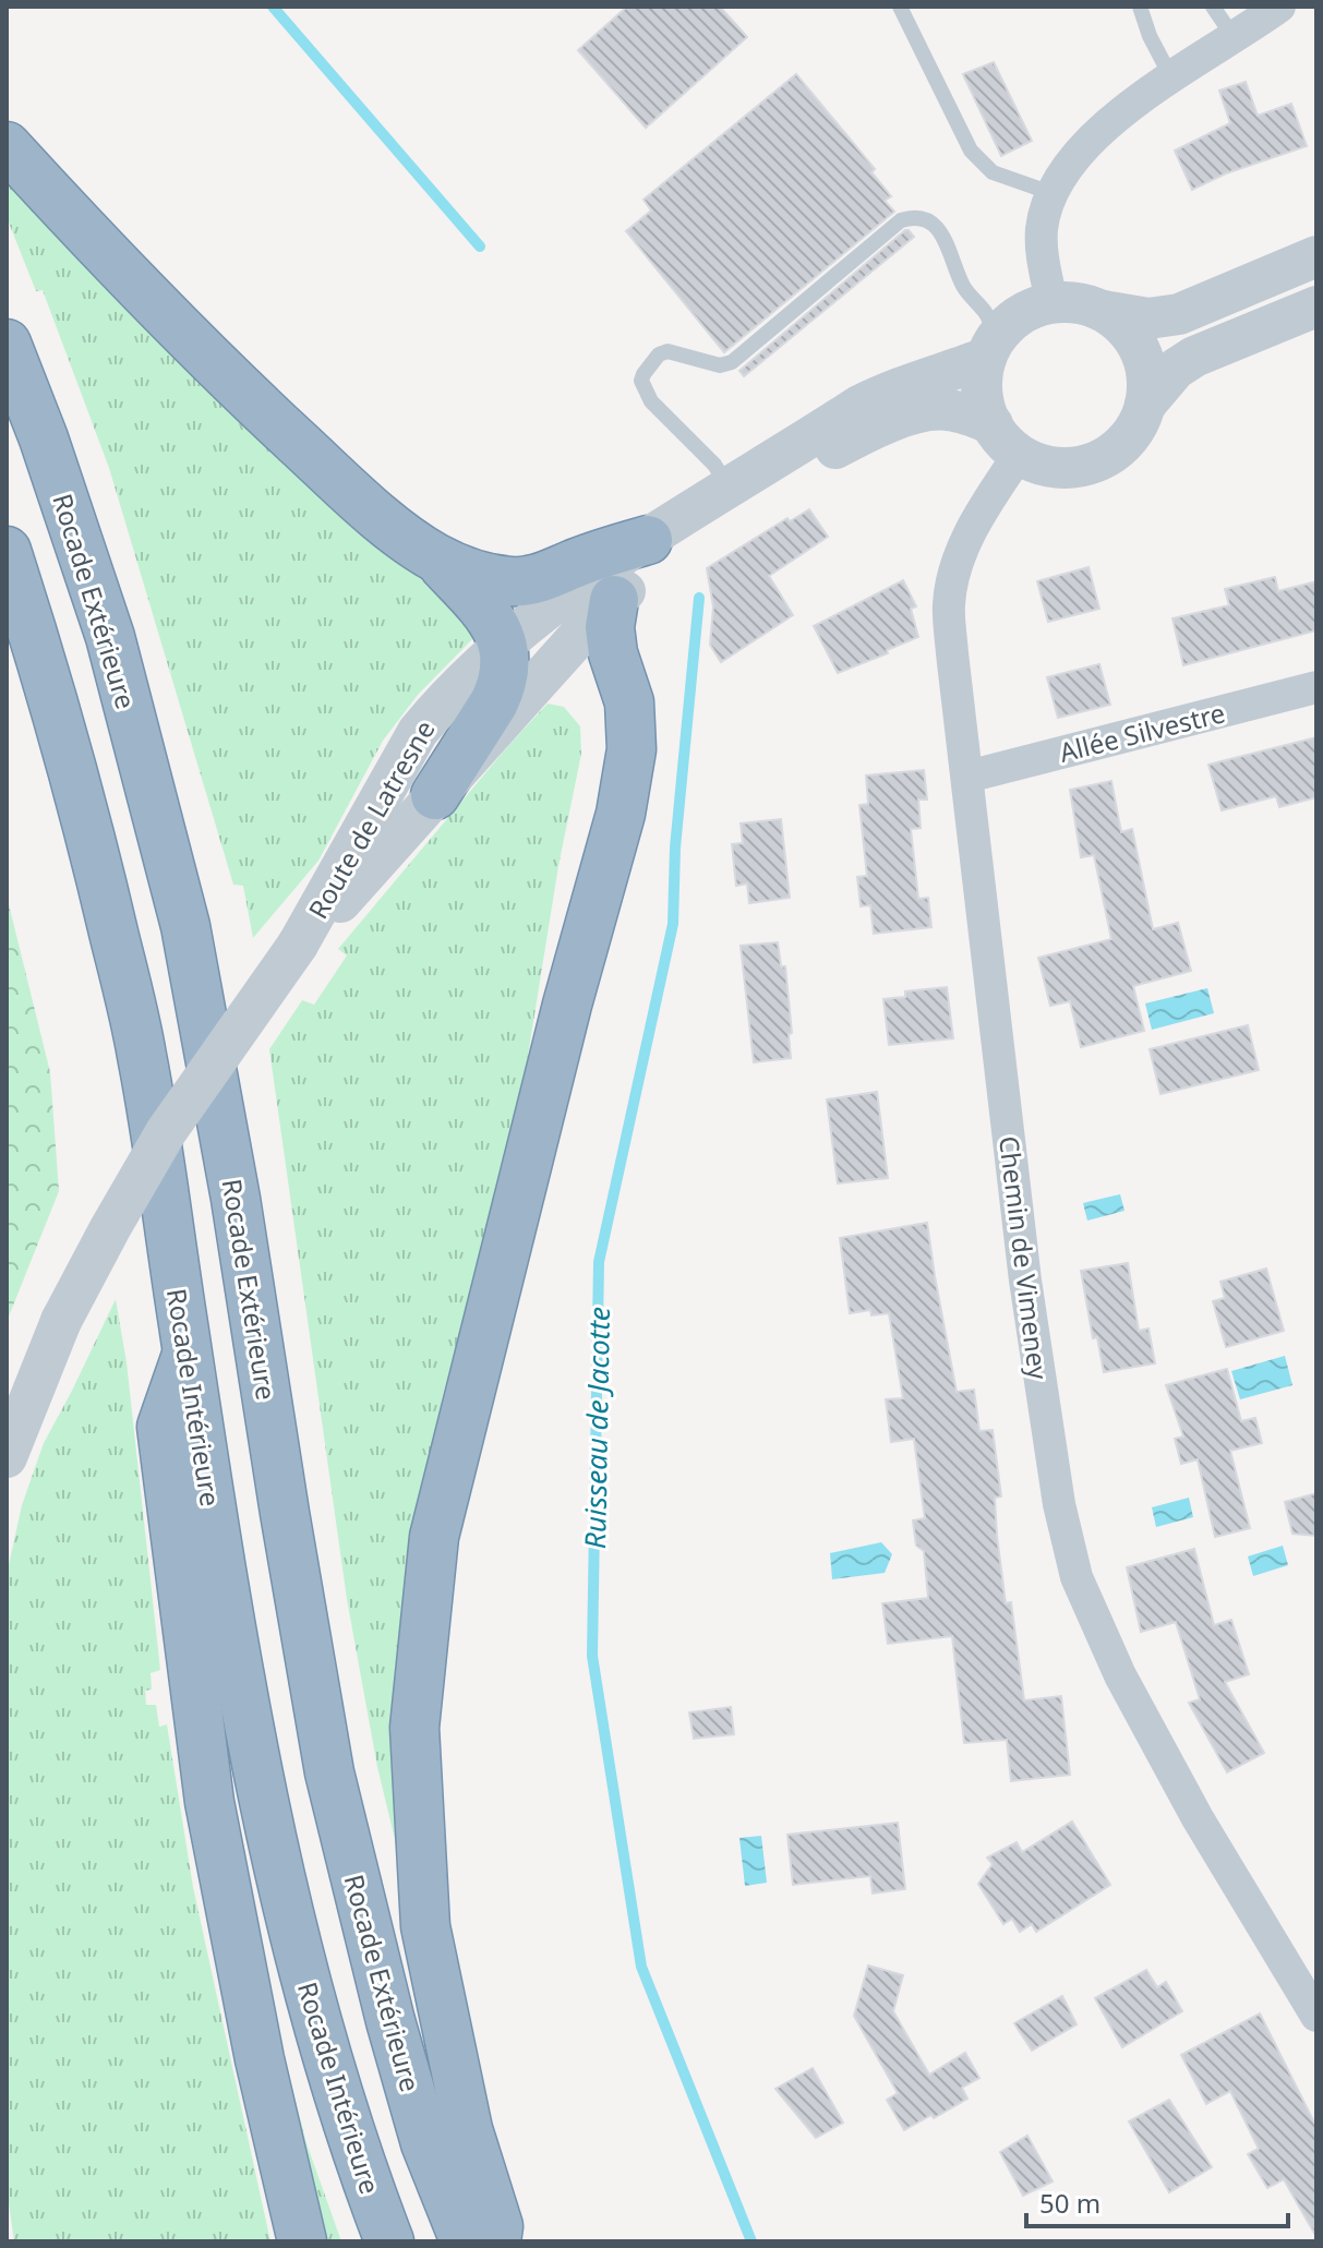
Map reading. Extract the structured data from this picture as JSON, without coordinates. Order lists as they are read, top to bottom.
{
  "streets": {
    "highway": ["Rocade Extérieure", "Rocade Intérieure"],
    "street": ["Allée Silvestre", "Route de Latresne", "Chemin de Vimeney"]
  },
  "crossings": [
    ["Allée Silvestre", "Chemin de Vimeney"],
    ["Route de Latresne", "Chemin de Vimeney"]
  ],
  "water": ["Ruisseau de Jacotte"],
  "scale_bar": "50 m"
}
